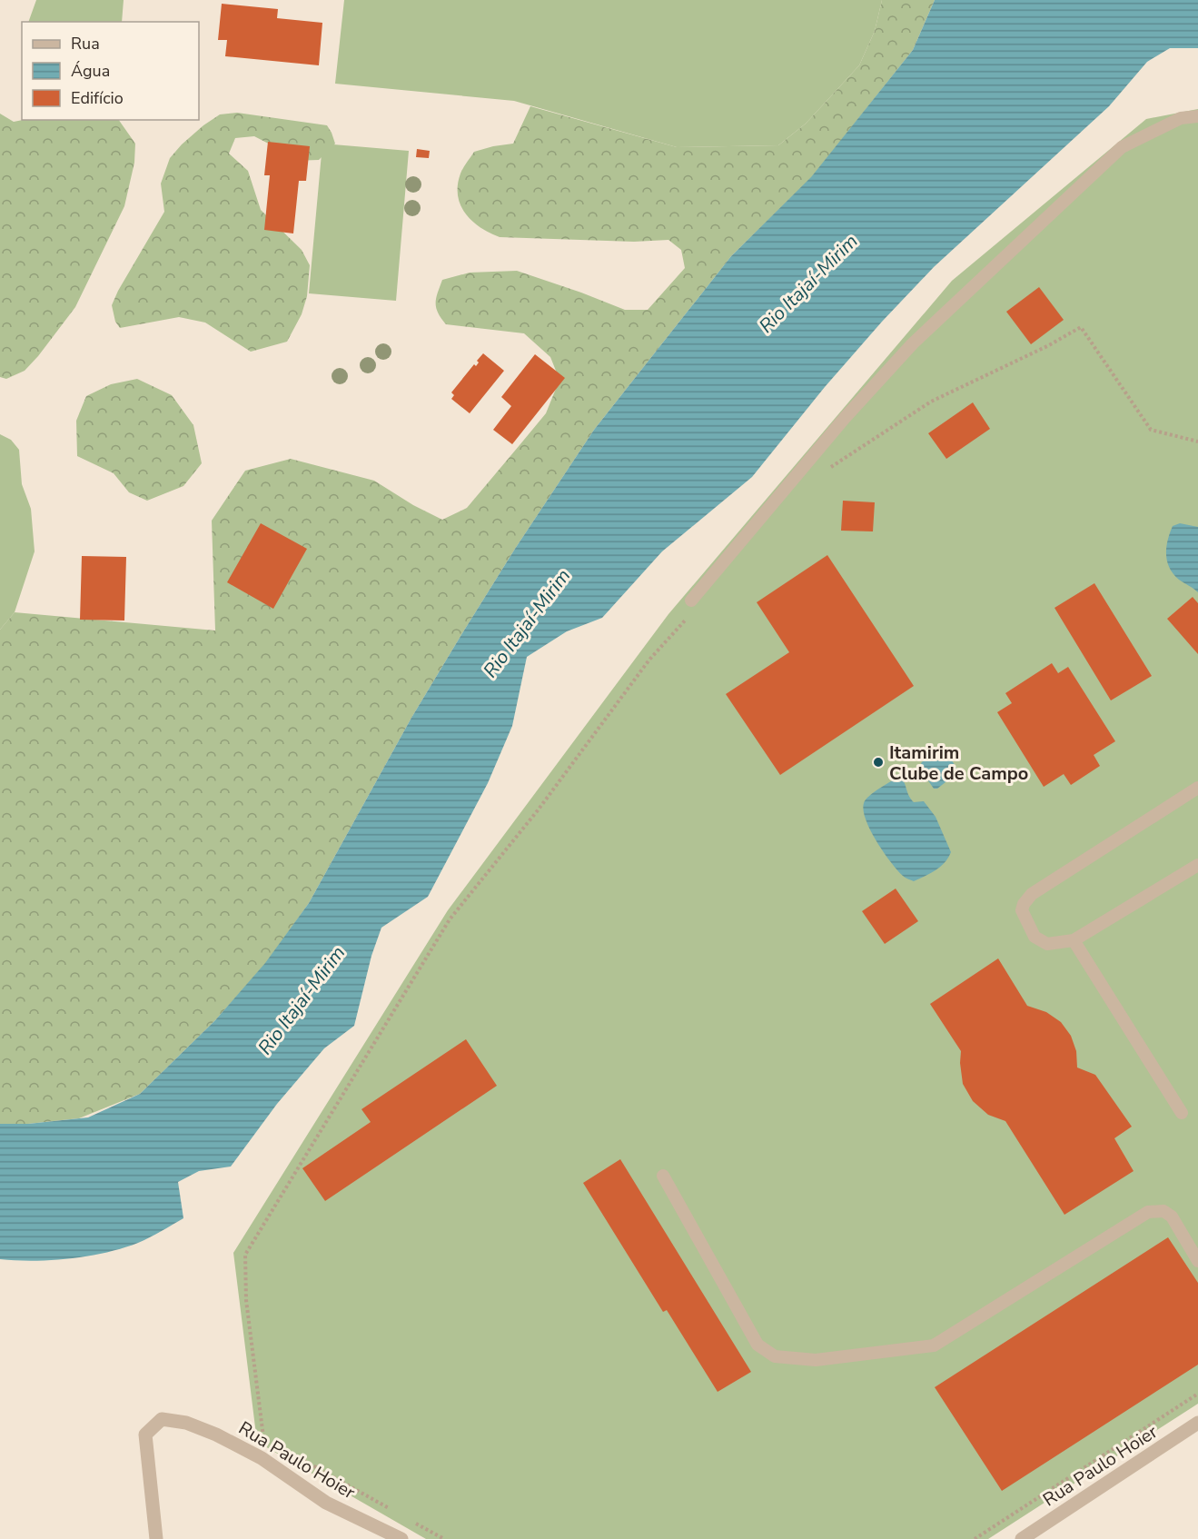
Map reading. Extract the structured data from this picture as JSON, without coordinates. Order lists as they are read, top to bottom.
{
  "streets": {
    "street": ["Rua Paulo Hoier"]
  },
  "water": ["Rio Itajaí-Mirim"],
  "places": ["Itamirim Clube de Campo"],
  "legend": ["Rua", "Água", "Edifício"]
}
